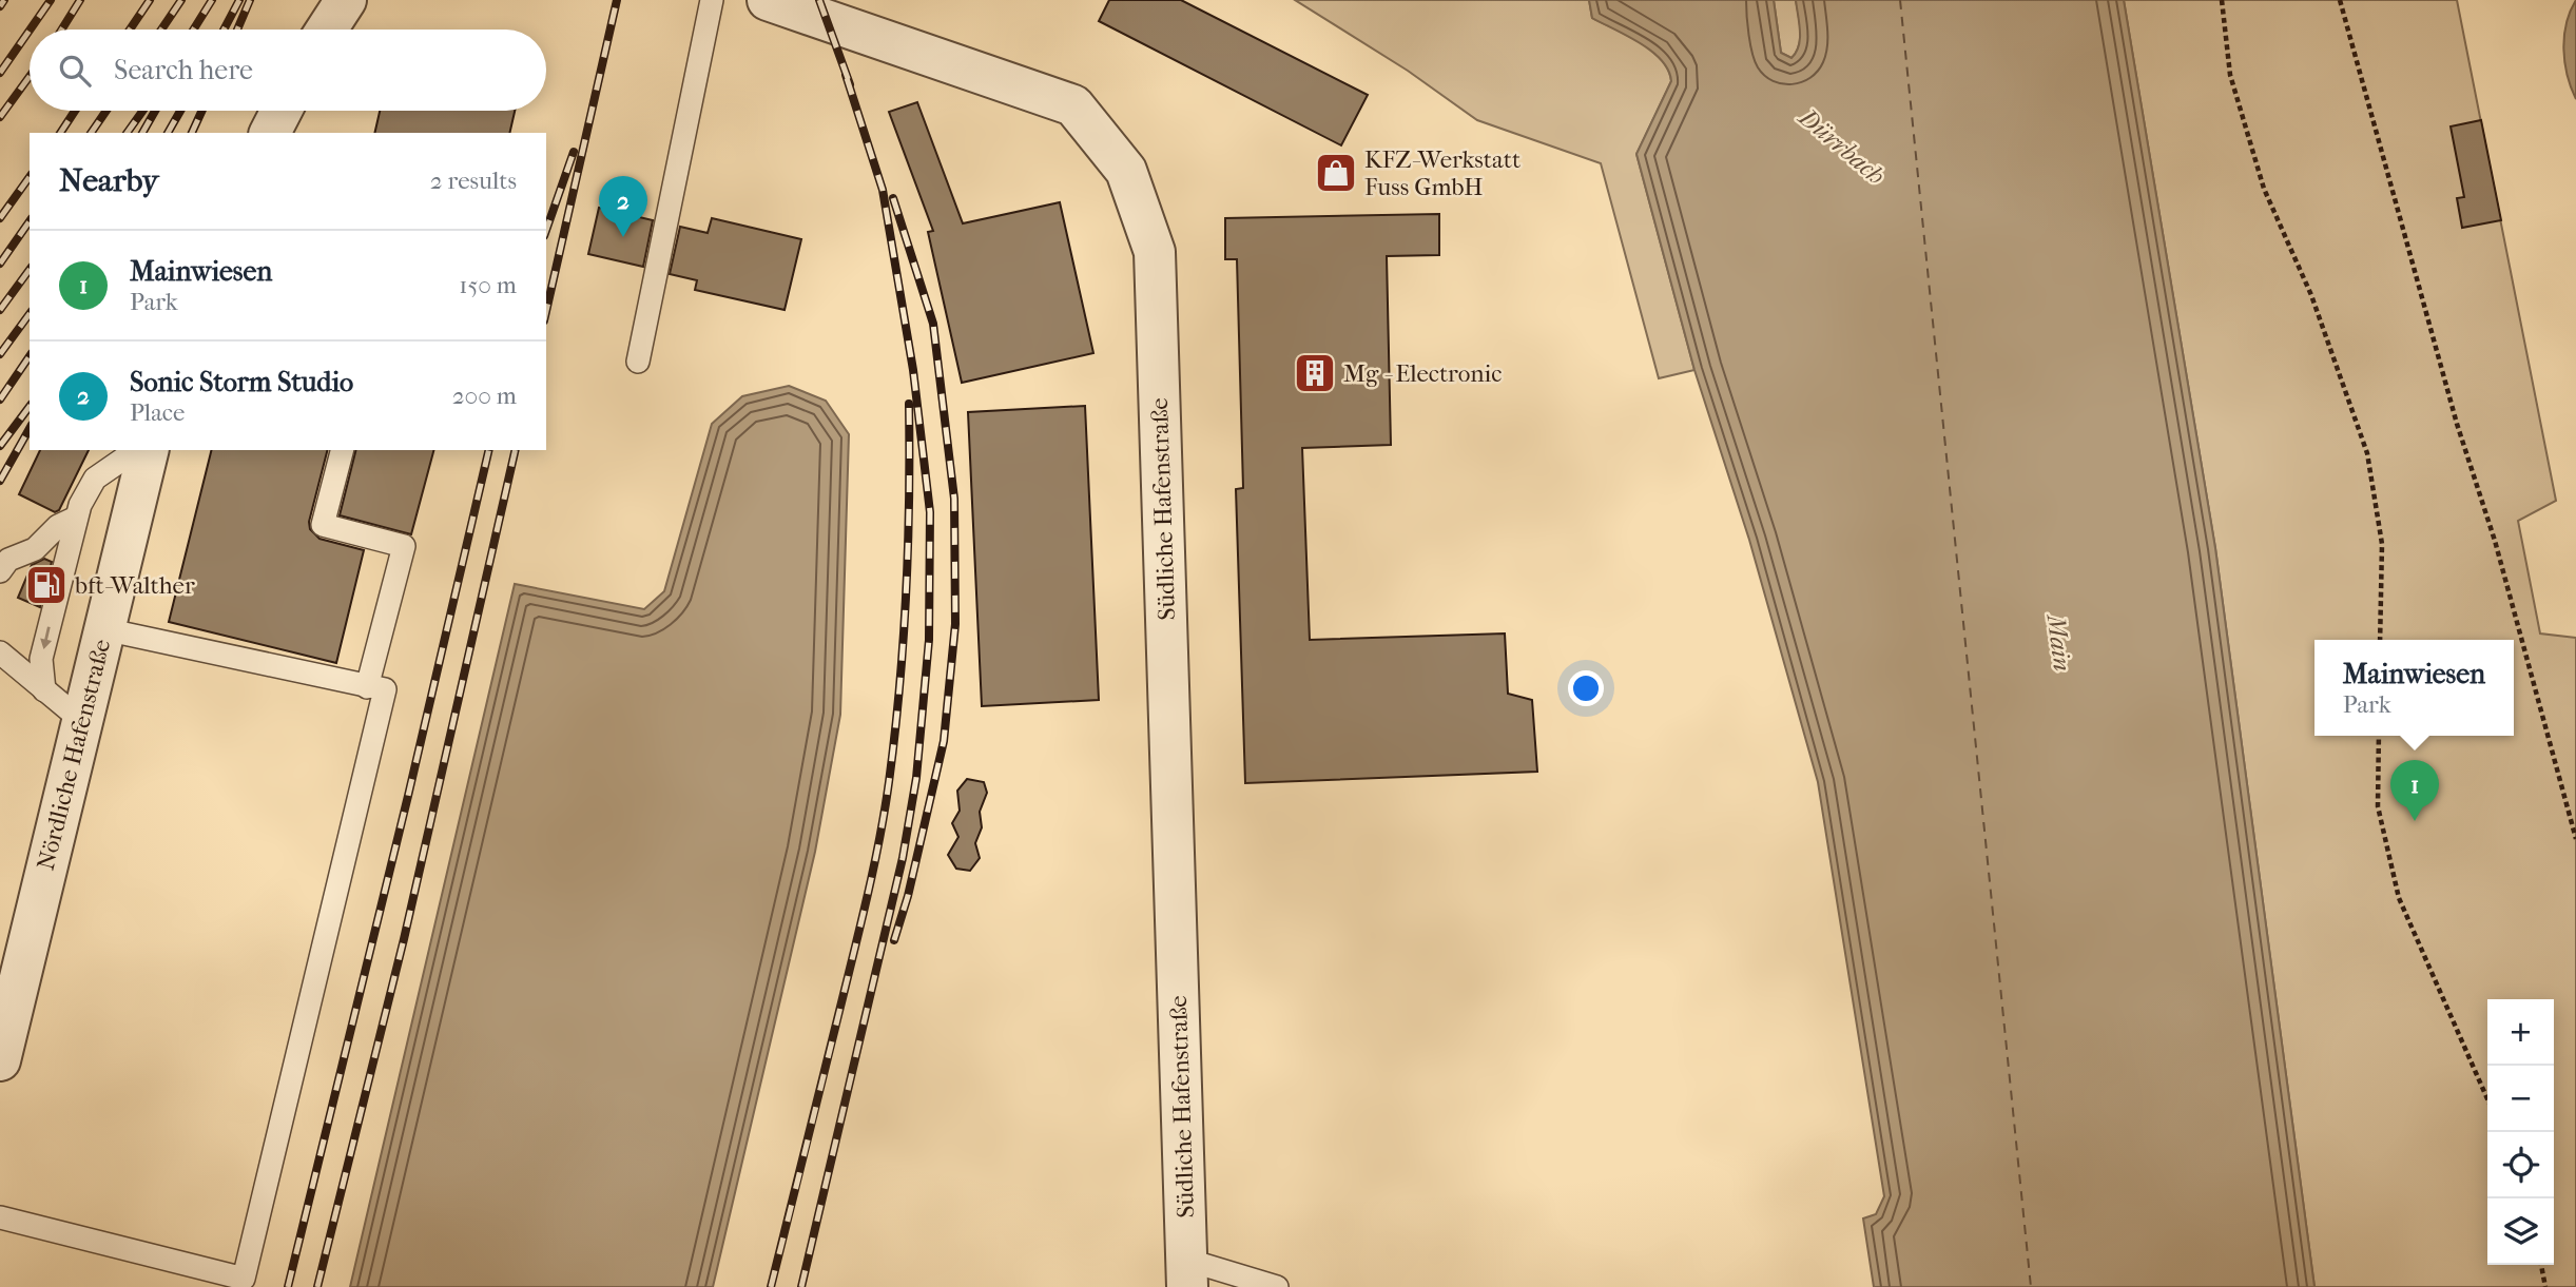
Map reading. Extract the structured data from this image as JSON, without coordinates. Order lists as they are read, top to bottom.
{
  "streets": {
    "street": ["Südliche Hafenstraße", "Nördliche Hafenstraße"]
  },
  "water": ["Dürrbach", "Main"],
  "places": {
    "shop": ["KFZ-Werkstatt Fuss GmbH"],
    "building": ["Mg - Electronic"],
    "fuel station": ["bft-Walther"]
  },
  "page": {
    "search": "Search here",
    "heading": ["Nearby", "2 results"],
    "pins": ["2", "1"],
    "list": [
      {
        "mark": "1",
        "name": "Mainwiesen",
        "note": "Park",
        "value": "150 m"
      },
      {
        "mark": "2",
        "name": "Sonic Storm Studio",
        "note": "Place",
        "value": "200 m"
      }
    ],
    "popup": ["Mainwiesen", "Park"],
    "map_buttons": ["+", "−"]
  }
}
